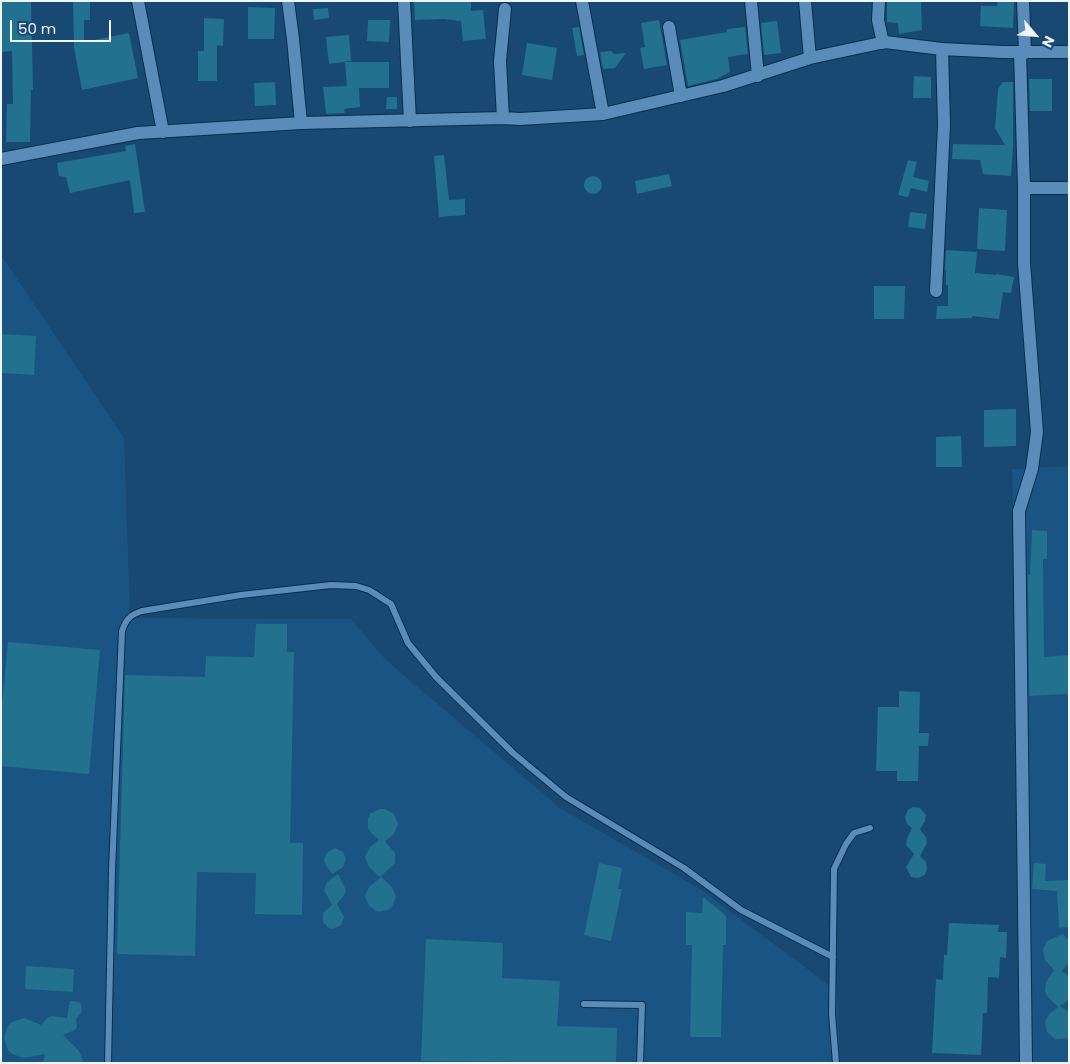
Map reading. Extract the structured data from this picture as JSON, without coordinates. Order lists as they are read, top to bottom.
{
  "scale_bar": "50 m",
  "north": "bottom right"
}
